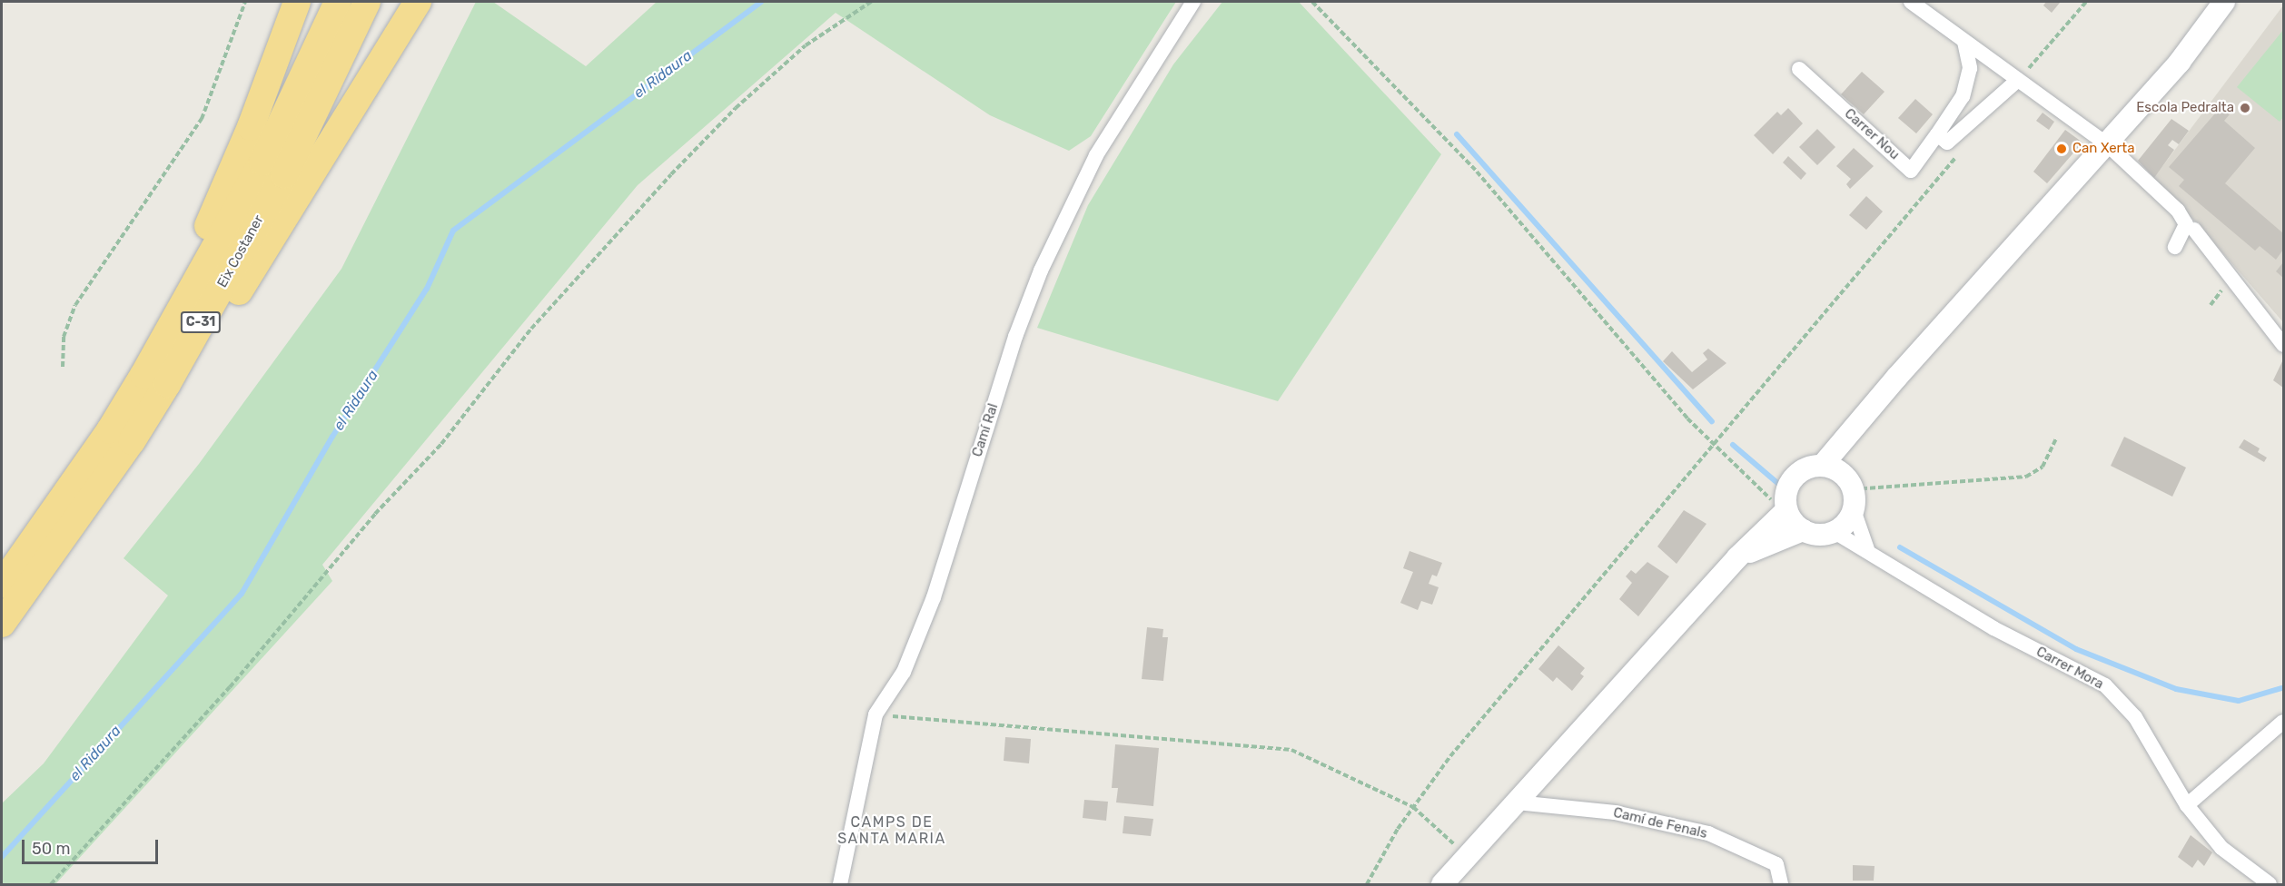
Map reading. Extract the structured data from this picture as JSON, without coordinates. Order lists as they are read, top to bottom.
{
  "streets": {
    "highway": ["Eix Costaner", "C-31"],
    "street": [
      "Carrer Nou",
      "Camí Ral",
      "Carrer Mora",
      "Camí de Fenals"
    ]
  },
  "districts": ["CAMPS DE SANTA MARIA"],
  "water": ["el Ridaura"],
  "places": ["Escola Pedralta", "Can Xerta"],
  "scale_bar": "50 m"
}
